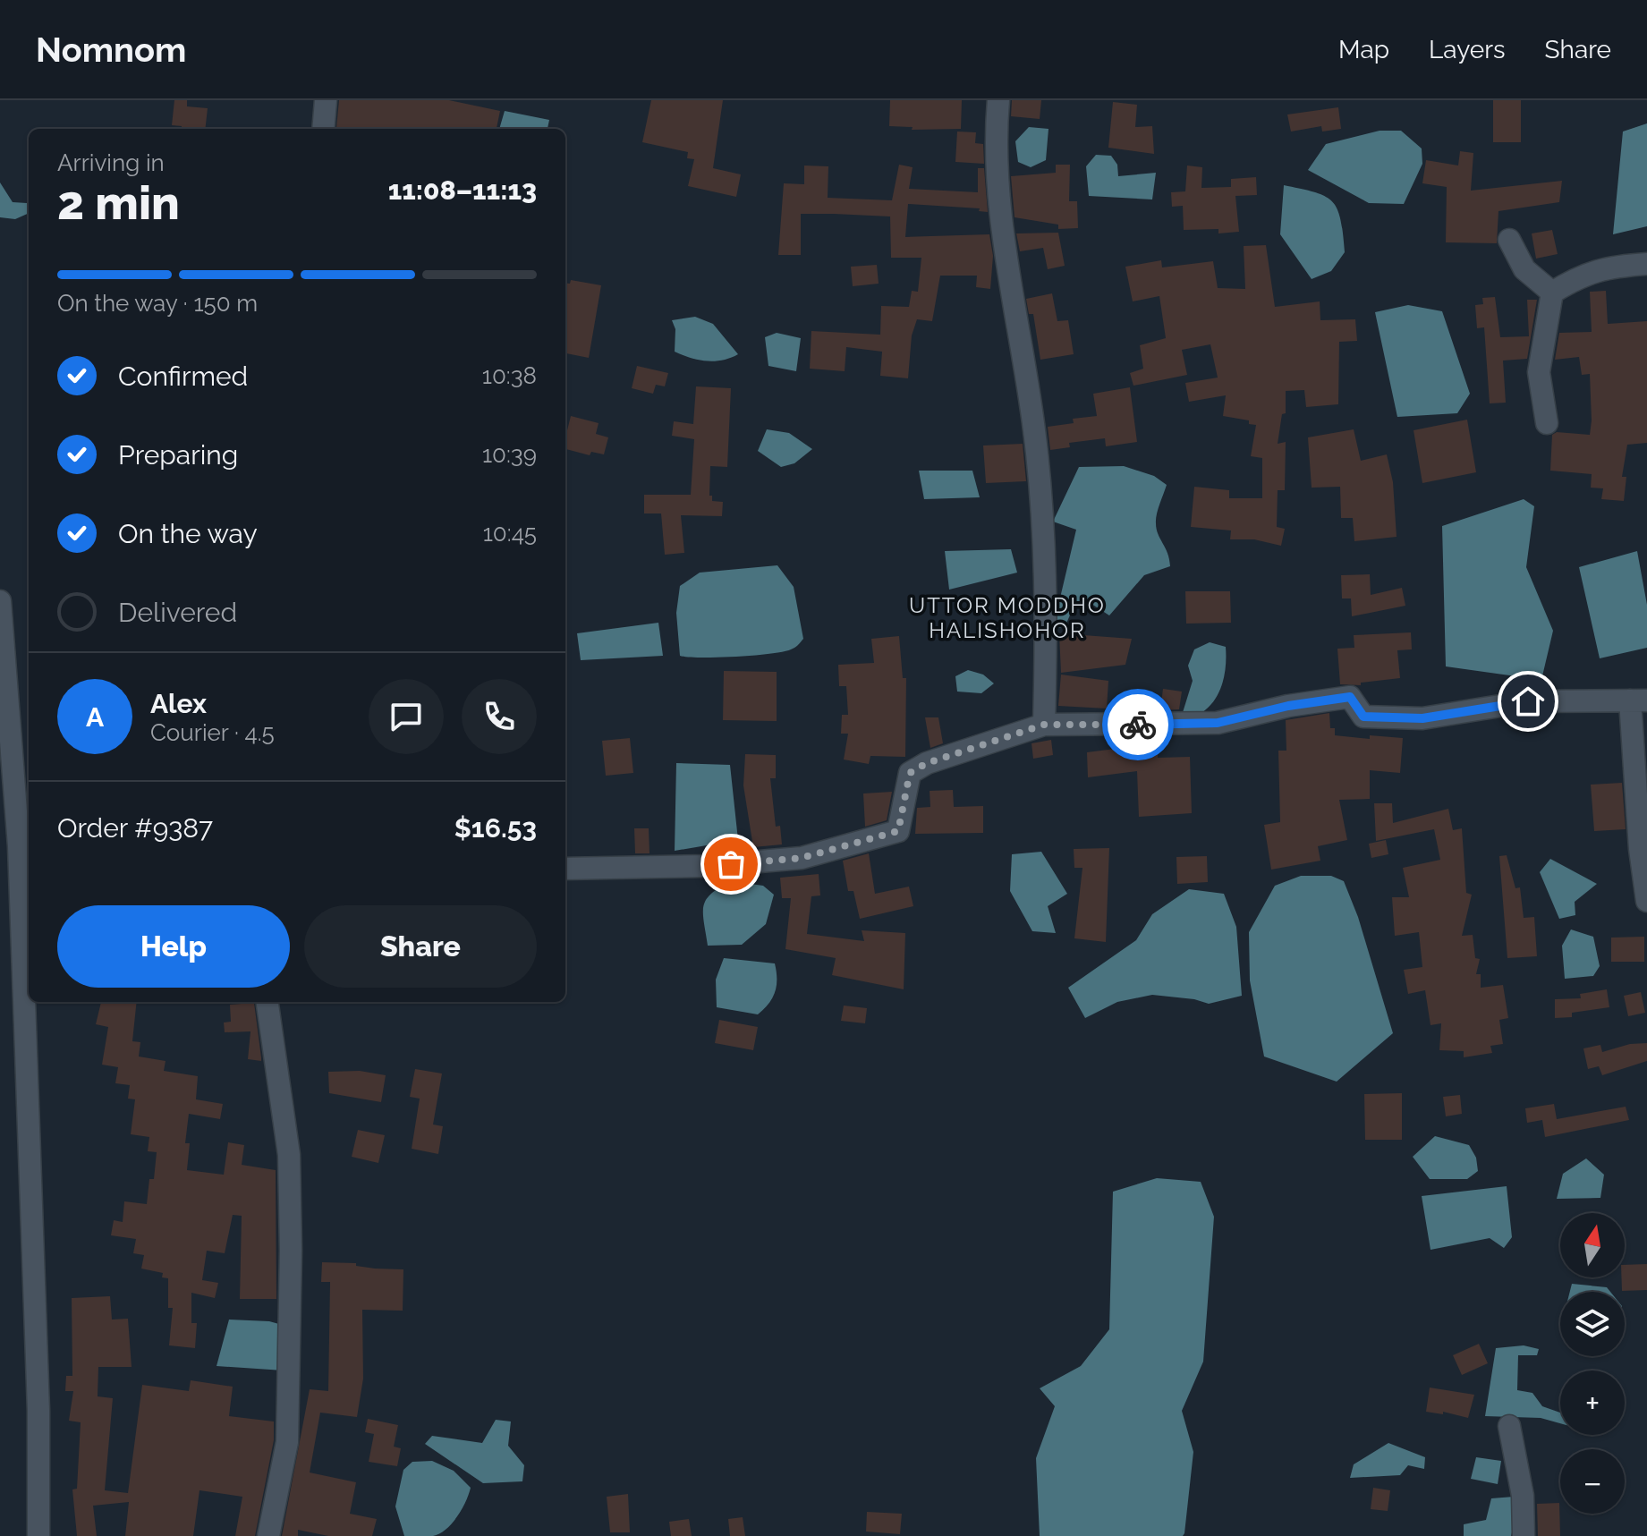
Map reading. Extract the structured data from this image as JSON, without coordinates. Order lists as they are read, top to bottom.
{
  "districts": ["UTTOR MODDHO HALISHOHOR"],
  "north": "top",
  "page": {
    "header": "Nomnom",
    "nav": ["Map", "Layers", "Share"],
    "heading": ["2 min", "Arriving in", "11:08–11:13"],
    "panel": [
      "Alex",
      "Courier · 4.5",
      "Order #9387",
      "$16.53"
    ],
    "bar": "On the way · 150 m",
    "list": [
      ["Confirmed", "10:38"],
      ["Preparing", "10:39"],
      ["On the way", "10:45"],
      "Delivered"
    ],
    "round": "A",
    "buttons": ["Help", "Share"],
    "map_buttons": ["+", "−"]
  }
}
